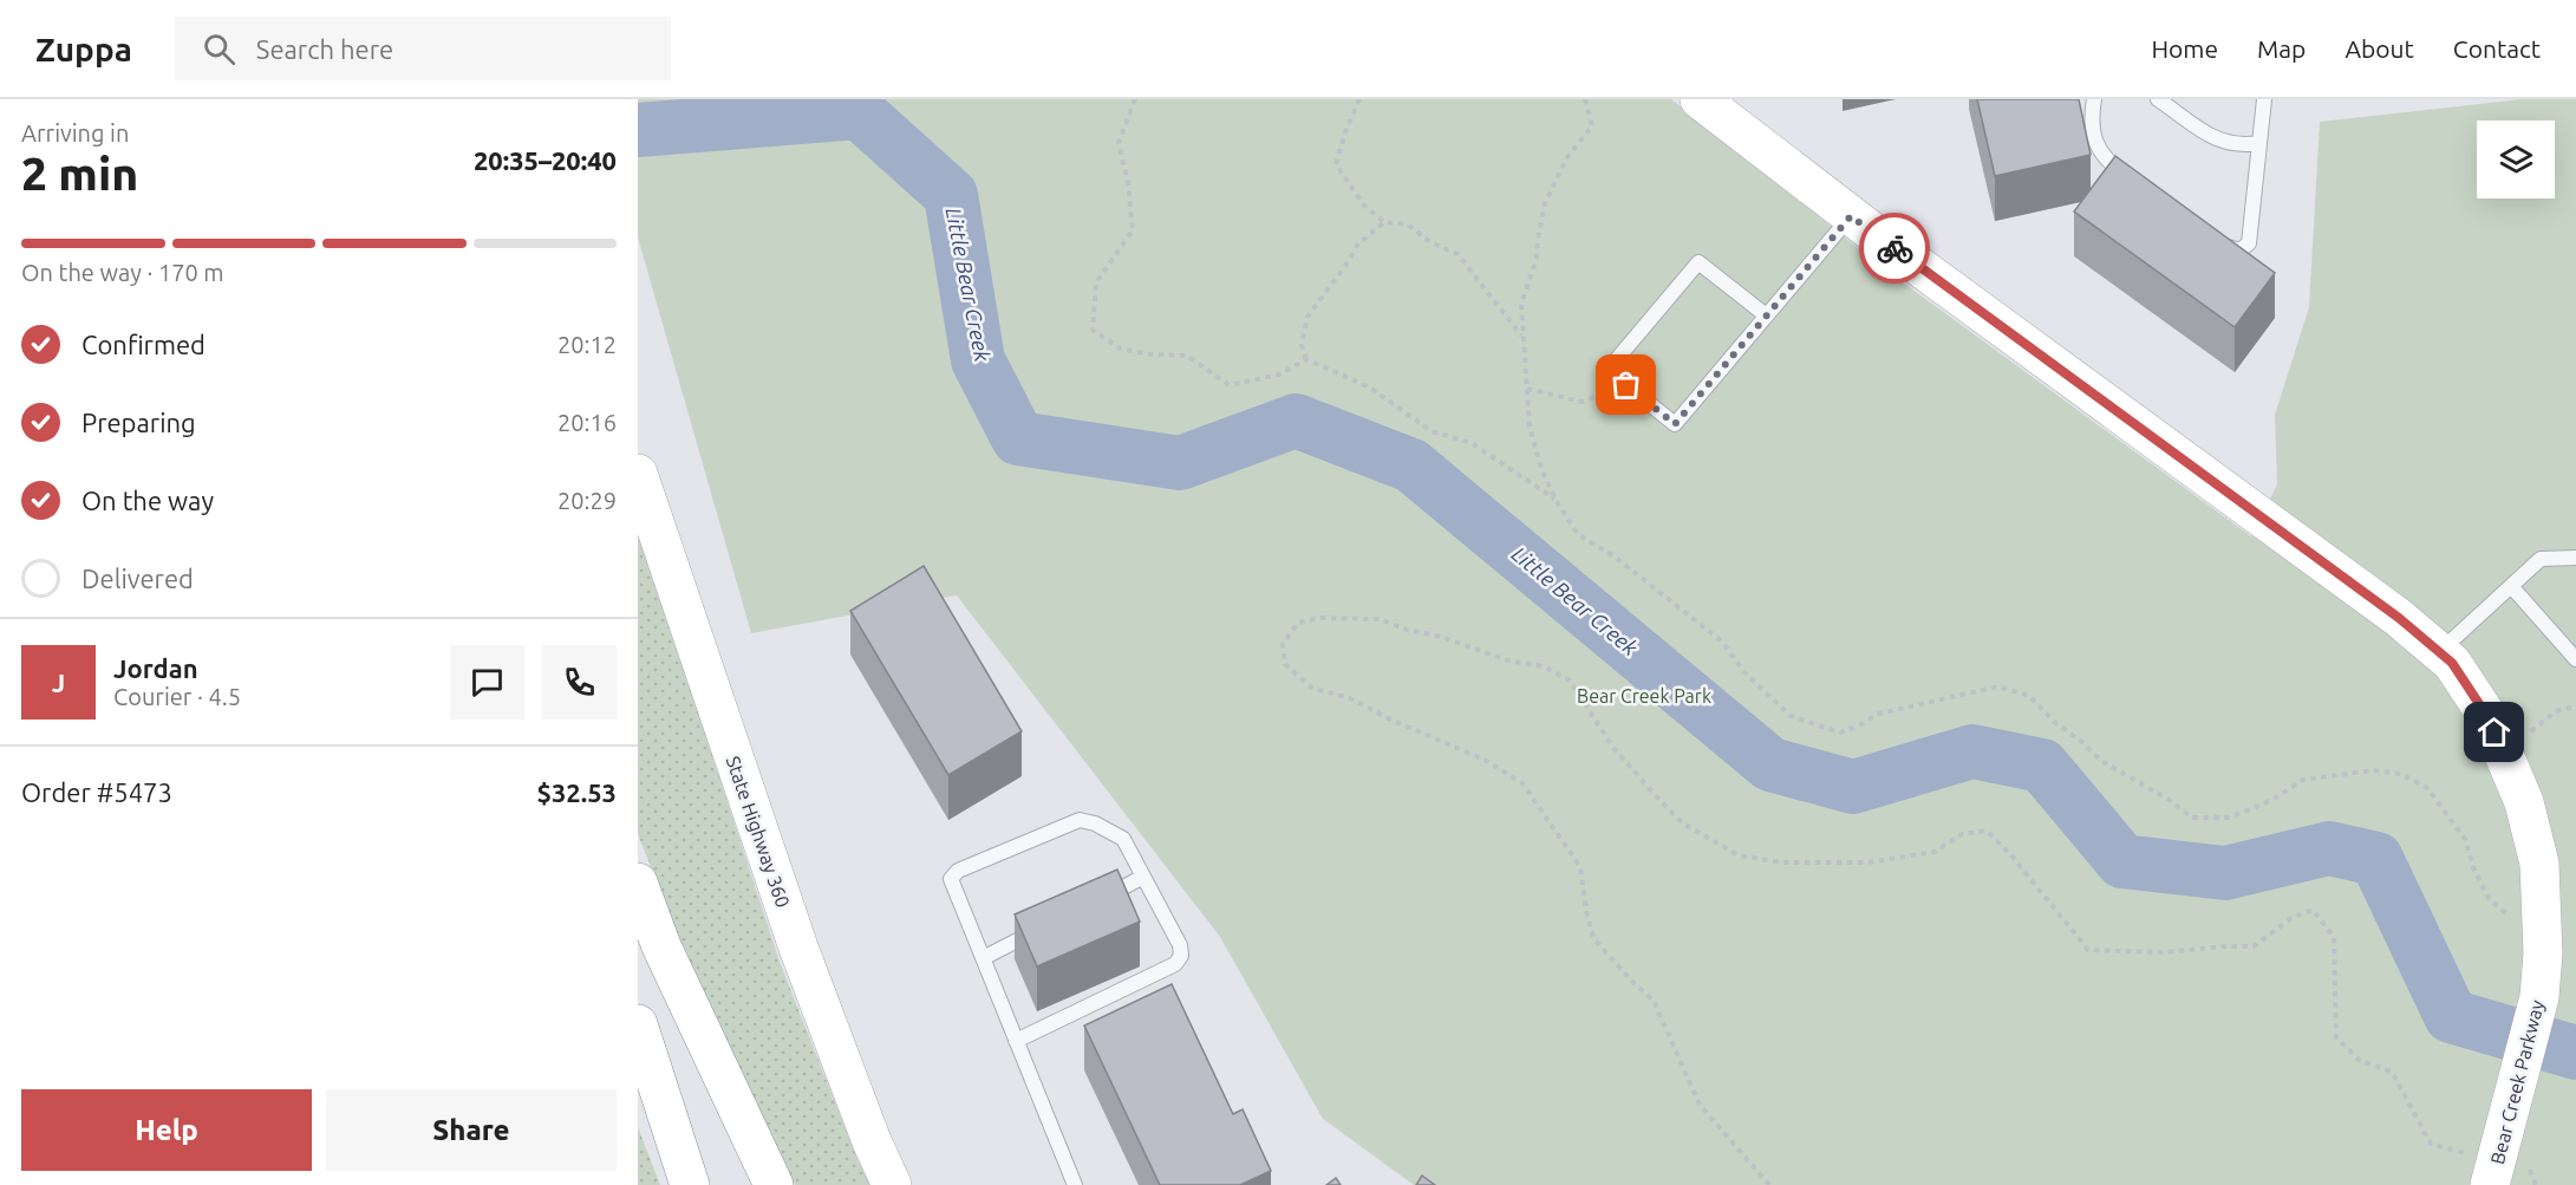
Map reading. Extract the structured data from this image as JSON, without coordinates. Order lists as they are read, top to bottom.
{
  "streets": {
    "main road": ["State Highway 360", "Bear Creek Parkway"]
  },
  "water": ["Little Bear Creek"],
  "parks": ["Bear Creek Park"],
  "page": {
    "header": "Zuppa",
    "search": "Search here",
    "nav": [
      "Home",
      "Map",
      "About",
      "Contact"
    ],
    "heading": ["2 min", "Arriving in", "20:35–20:40"],
    "panel": [
      "Jordan",
      "Courier · 4.5",
      "Order #5473",
      "$32.53"
    ],
    "bar": "On the way · 170 m",
    "list": [
      ["Confirmed", "20:12"],
      ["Preparing", "20:16"],
      ["On the way", "20:29"],
      "Delivered"
    ],
    "round": "J",
    "buttons": ["Help", "Share"]
  }
}
